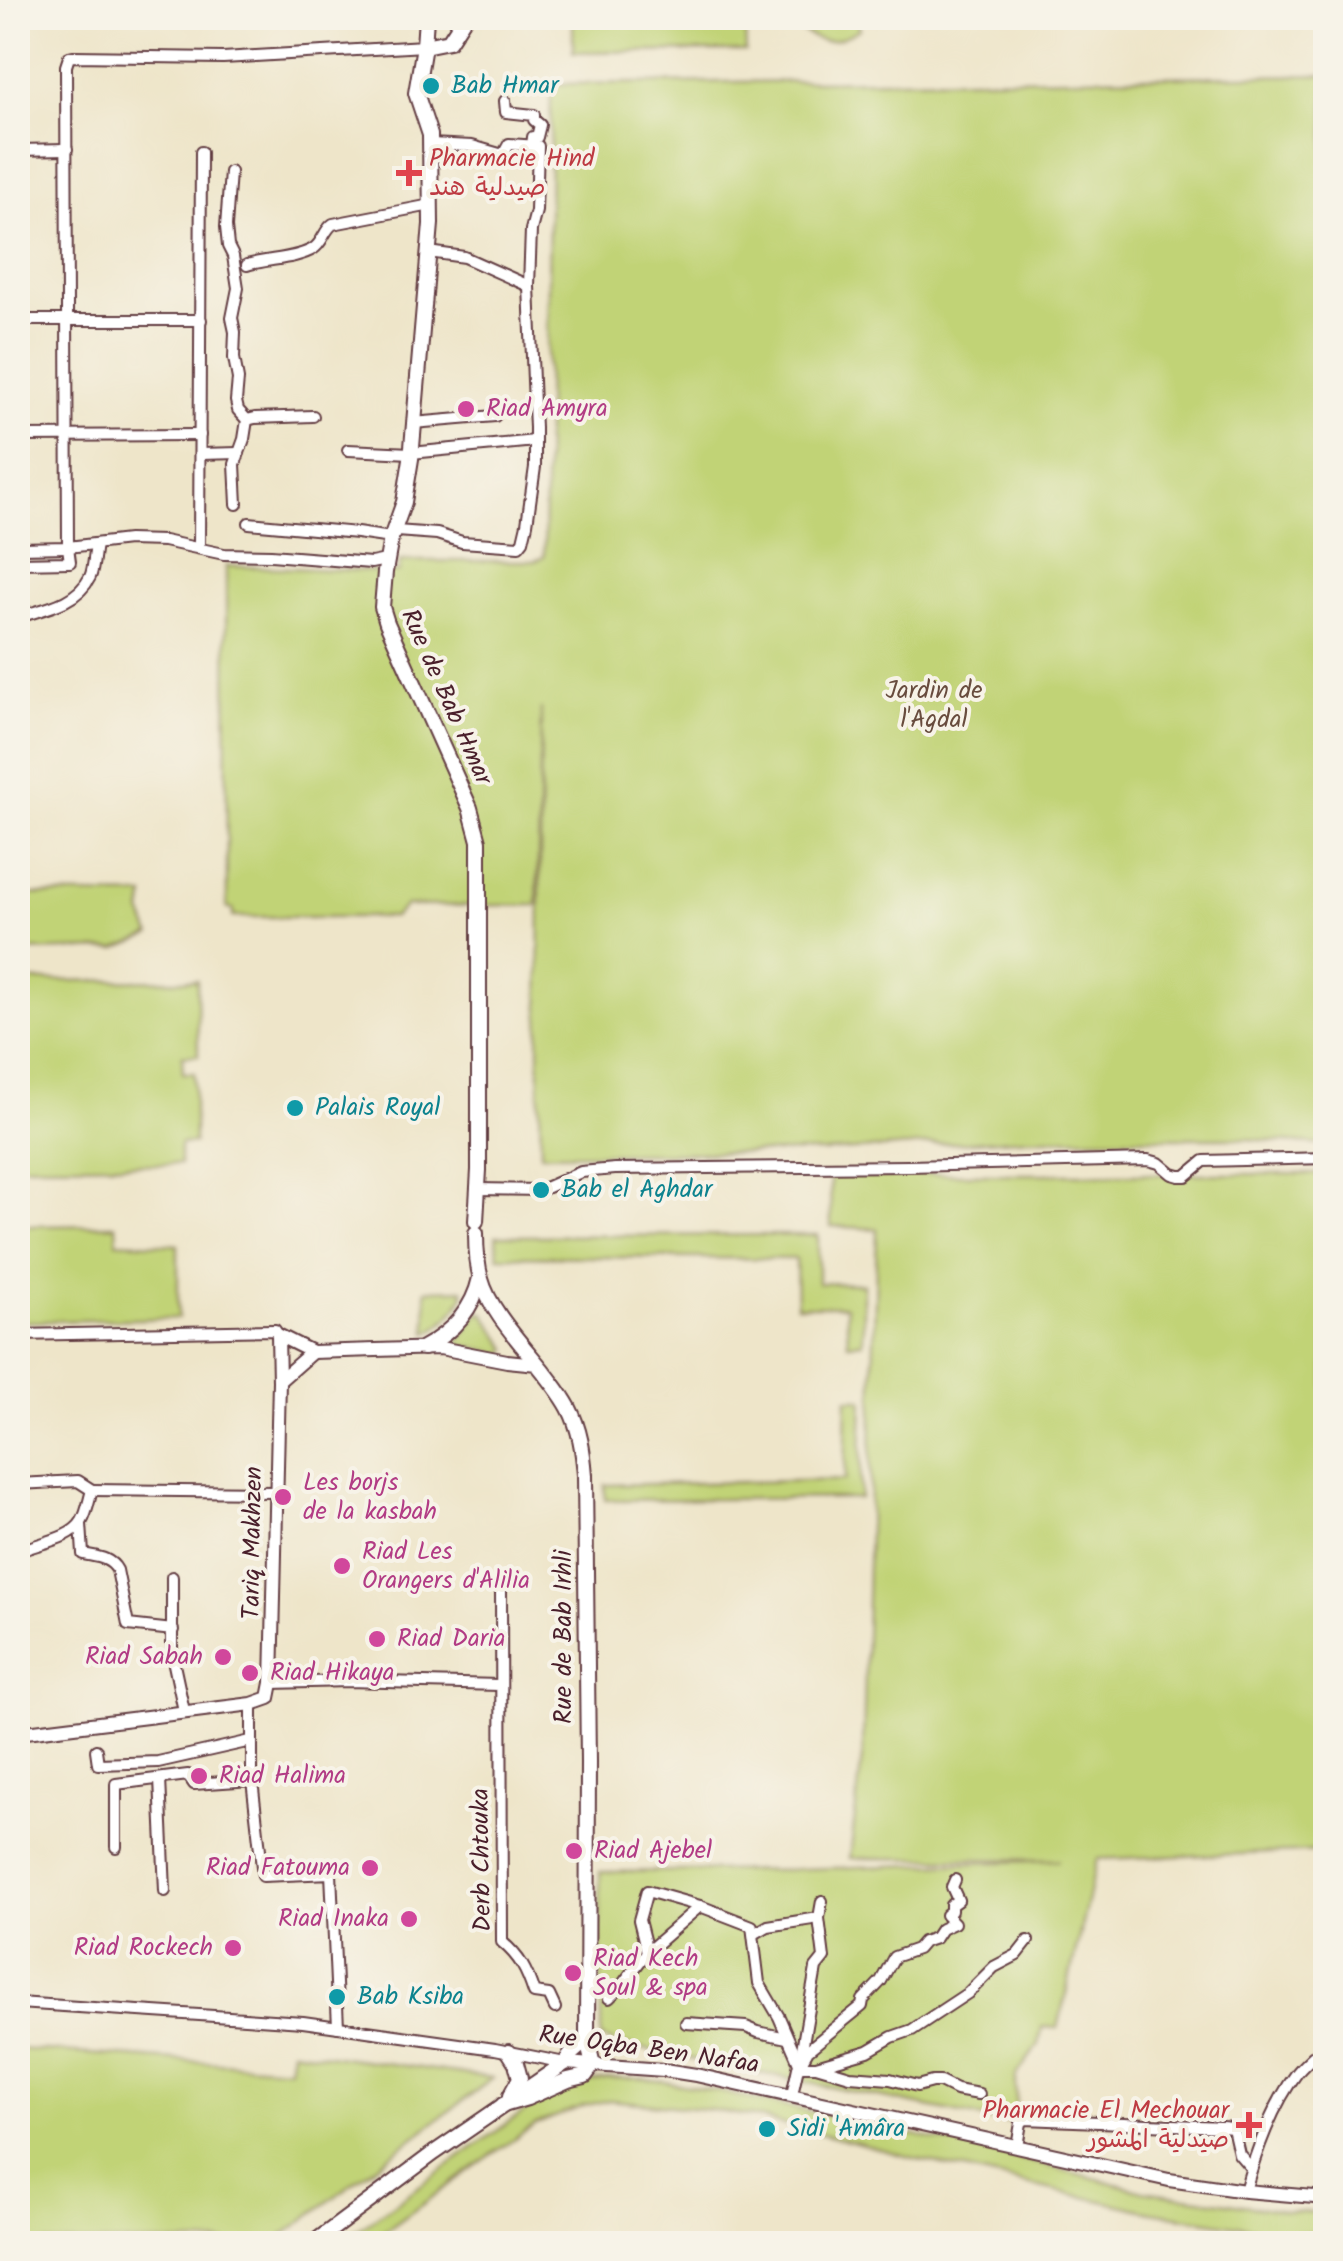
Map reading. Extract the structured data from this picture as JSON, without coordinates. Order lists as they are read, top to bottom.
{
  "streets": {
    "main road": ["Rue de Bab Hmar", "Rue de Bab Irhli"],
    "street": ["Tariq Makhzen", "Derb Chtouka", "Rue Oqba Ben Nafaa"]
  },
  "crossings": [
    ["Rue de Bab Hmar", "Rue de Bab Irhli"],
    ["Rue de Bab Irhli", "Rue Oqba Ben Nafaa"]
  ],
  "parks": ["Jardin de l'Agdal"],
  "places": {
    "other": [
      "Bab Hmar",
      "Riad Amyra",
      "Palais Royal",
      "Bab el Aghdar",
      "Les borjs de la kasbah",
      "Riad Les Orangers d'Alilia",
      "Riad Daria",
      "Riad Sabah",
      "Riad Hikaya",
      "Riad Halima",
      "Riad Ajebel",
      "Riad Fatouma",
      "Riad Inaka",
      "Riad Rockech",
      "Riad Kech Soul & spa",
      "Bab Ksiba",
      "Sidi 'Amâra"
    ],
    "health": ["Pharmacie Hind صيدلية هند", "Pharmacie El Mechouar صيدلية المشور"]
  }
}
